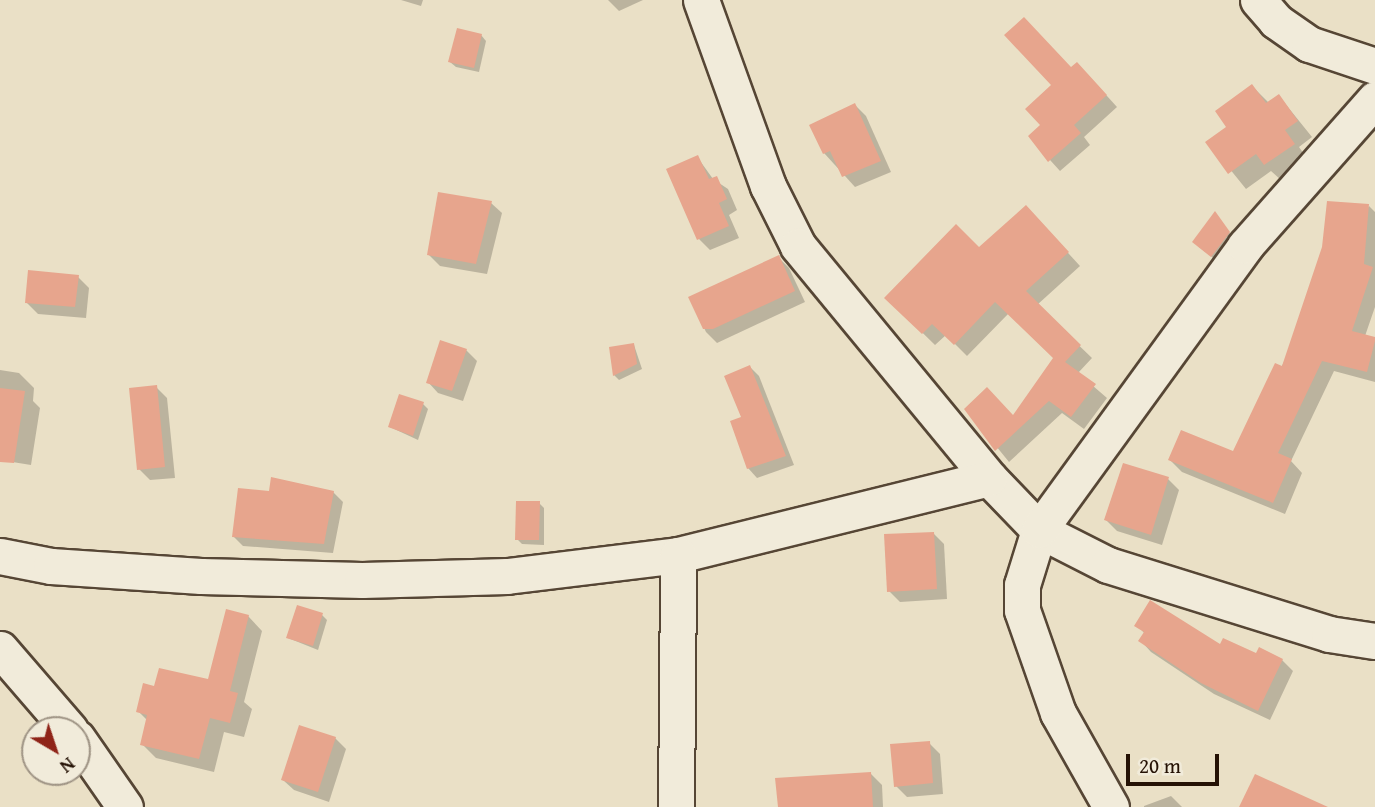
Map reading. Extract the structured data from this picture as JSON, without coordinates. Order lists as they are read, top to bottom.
{
  "scale_bar": "20 m",
  "north": "bottom right"
}
